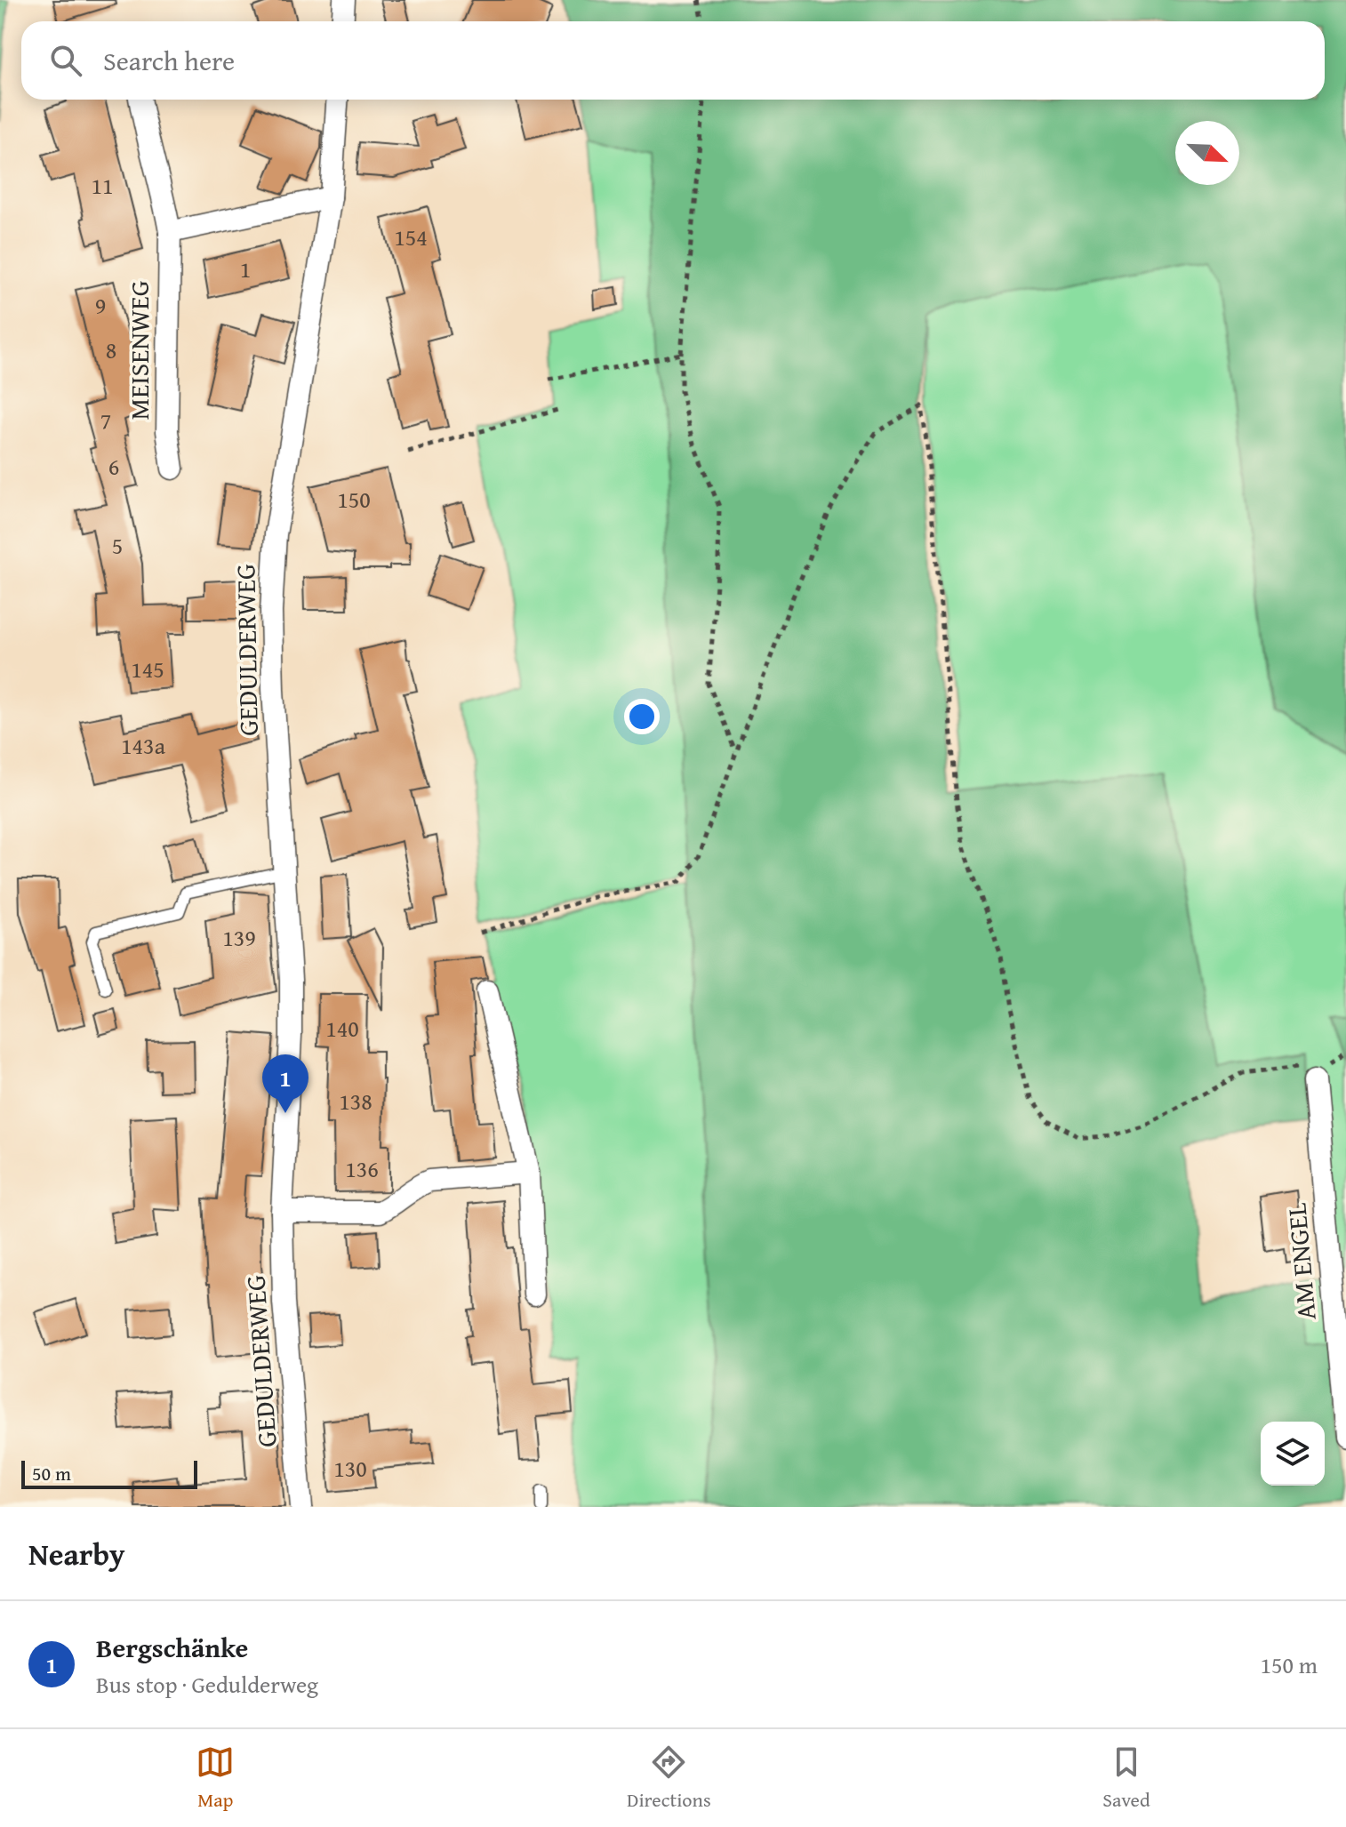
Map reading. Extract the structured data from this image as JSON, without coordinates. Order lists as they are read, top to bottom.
{
  "streets": {
    "street": ["MEISENWEG", "GEDULDERWEG", "AM ENGEL"]
  },
  "house_numbers": [
    "11",
    "154",
    "1",
    "9",
    "8",
    "7",
    "6",
    "150",
    "5",
    "145",
    "143a",
    "139",
    "140",
    "138",
    "136",
    "130"
  ],
  "scale_bar": "50 m",
  "north": "bottom right",
  "page": {
    "search": "Search here",
    "pins": "1",
    "scale": "50 m",
    "heading": "Nearby",
    "list": [
      {
        "mark": "1",
        "name": "Bergschänke",
        "note": "Bus stop · Gedulderweg",
        "value": "150 m"
      }
    ],
    "nav": ["Map", "Directions", "Saved"]
  }
}
